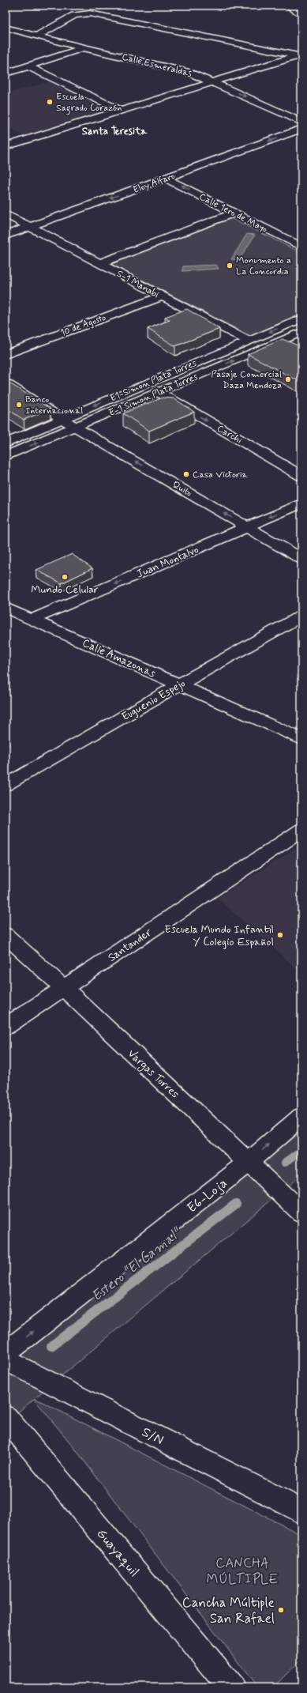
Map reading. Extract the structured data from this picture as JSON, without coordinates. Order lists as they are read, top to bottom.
{
  "streets": {
    "main road": [
      "Calle Esmeraldas",
      "Eloy Alfaro",
      "Calle 1ero de Mayo",
      "S-1 Manabi",
      "10 de Agosto",
      "E1-Simon Plata Torres",
      "E-1 Simon Plata Torres",
      "Carchi",
      "Quito",
      "Juan Montalvo",
      "Calle Amazonas",
      "Euguenio Espejo",
      "Santander",
      "Vargas Torres",
      "E6-Loja",
      "S/N",
      "Guayaquil"
    ]
  },
  "crossings": [
    ["Eloy Alfaro", "Calle 1ero de Mayo"],
    ["Eloy Alfaro", "S-1 Manabi"],
    ["S-1 Manabi", "10 de Agosto"],
    ["S-1 Manabi", "E1-Simon Plata Torres"],
    ["E1-Simon Plata Torres", "Quito"],
    ["E-1 Simon Plata Torres", "Carchi"],
    ["E-1 Simon Plata Torres", "Quito"],
    ["Quito", "Juan Montalvo"],
    ["Juan Montalvo", "Calle Amazonas"],
    ["Calle Amazonas", "Euguenio Espejo"],
    ["Santander", "Vargas Torres"],
    ["Vargas Torres", "E6-Loja"]
  ],
  "one_way": [
    "Calle 1ero de Mayo",
    "Carchi",
    "Quito",
    "Juan Montalvo",
    "E6-Loja"
  ],
  "districts": ["Santa Teresita"],
  "water": ["Estero \"El Camal\""],
  "parks": ["CANCHA MÚLTIPLE"],
  "places": [
    "Escuela Sagrado Corazón",
    "Monumento a La Concordia",
    "Pasaje Comercial Daza Mendoza",
    "Banco Internacional",
    "Casa Victoria",
    "Mundo Celular",
    "Escuela Mundo Infantil Y Colegio Español",
    "Cancha Múltiple San Rafael"
  ]
}
